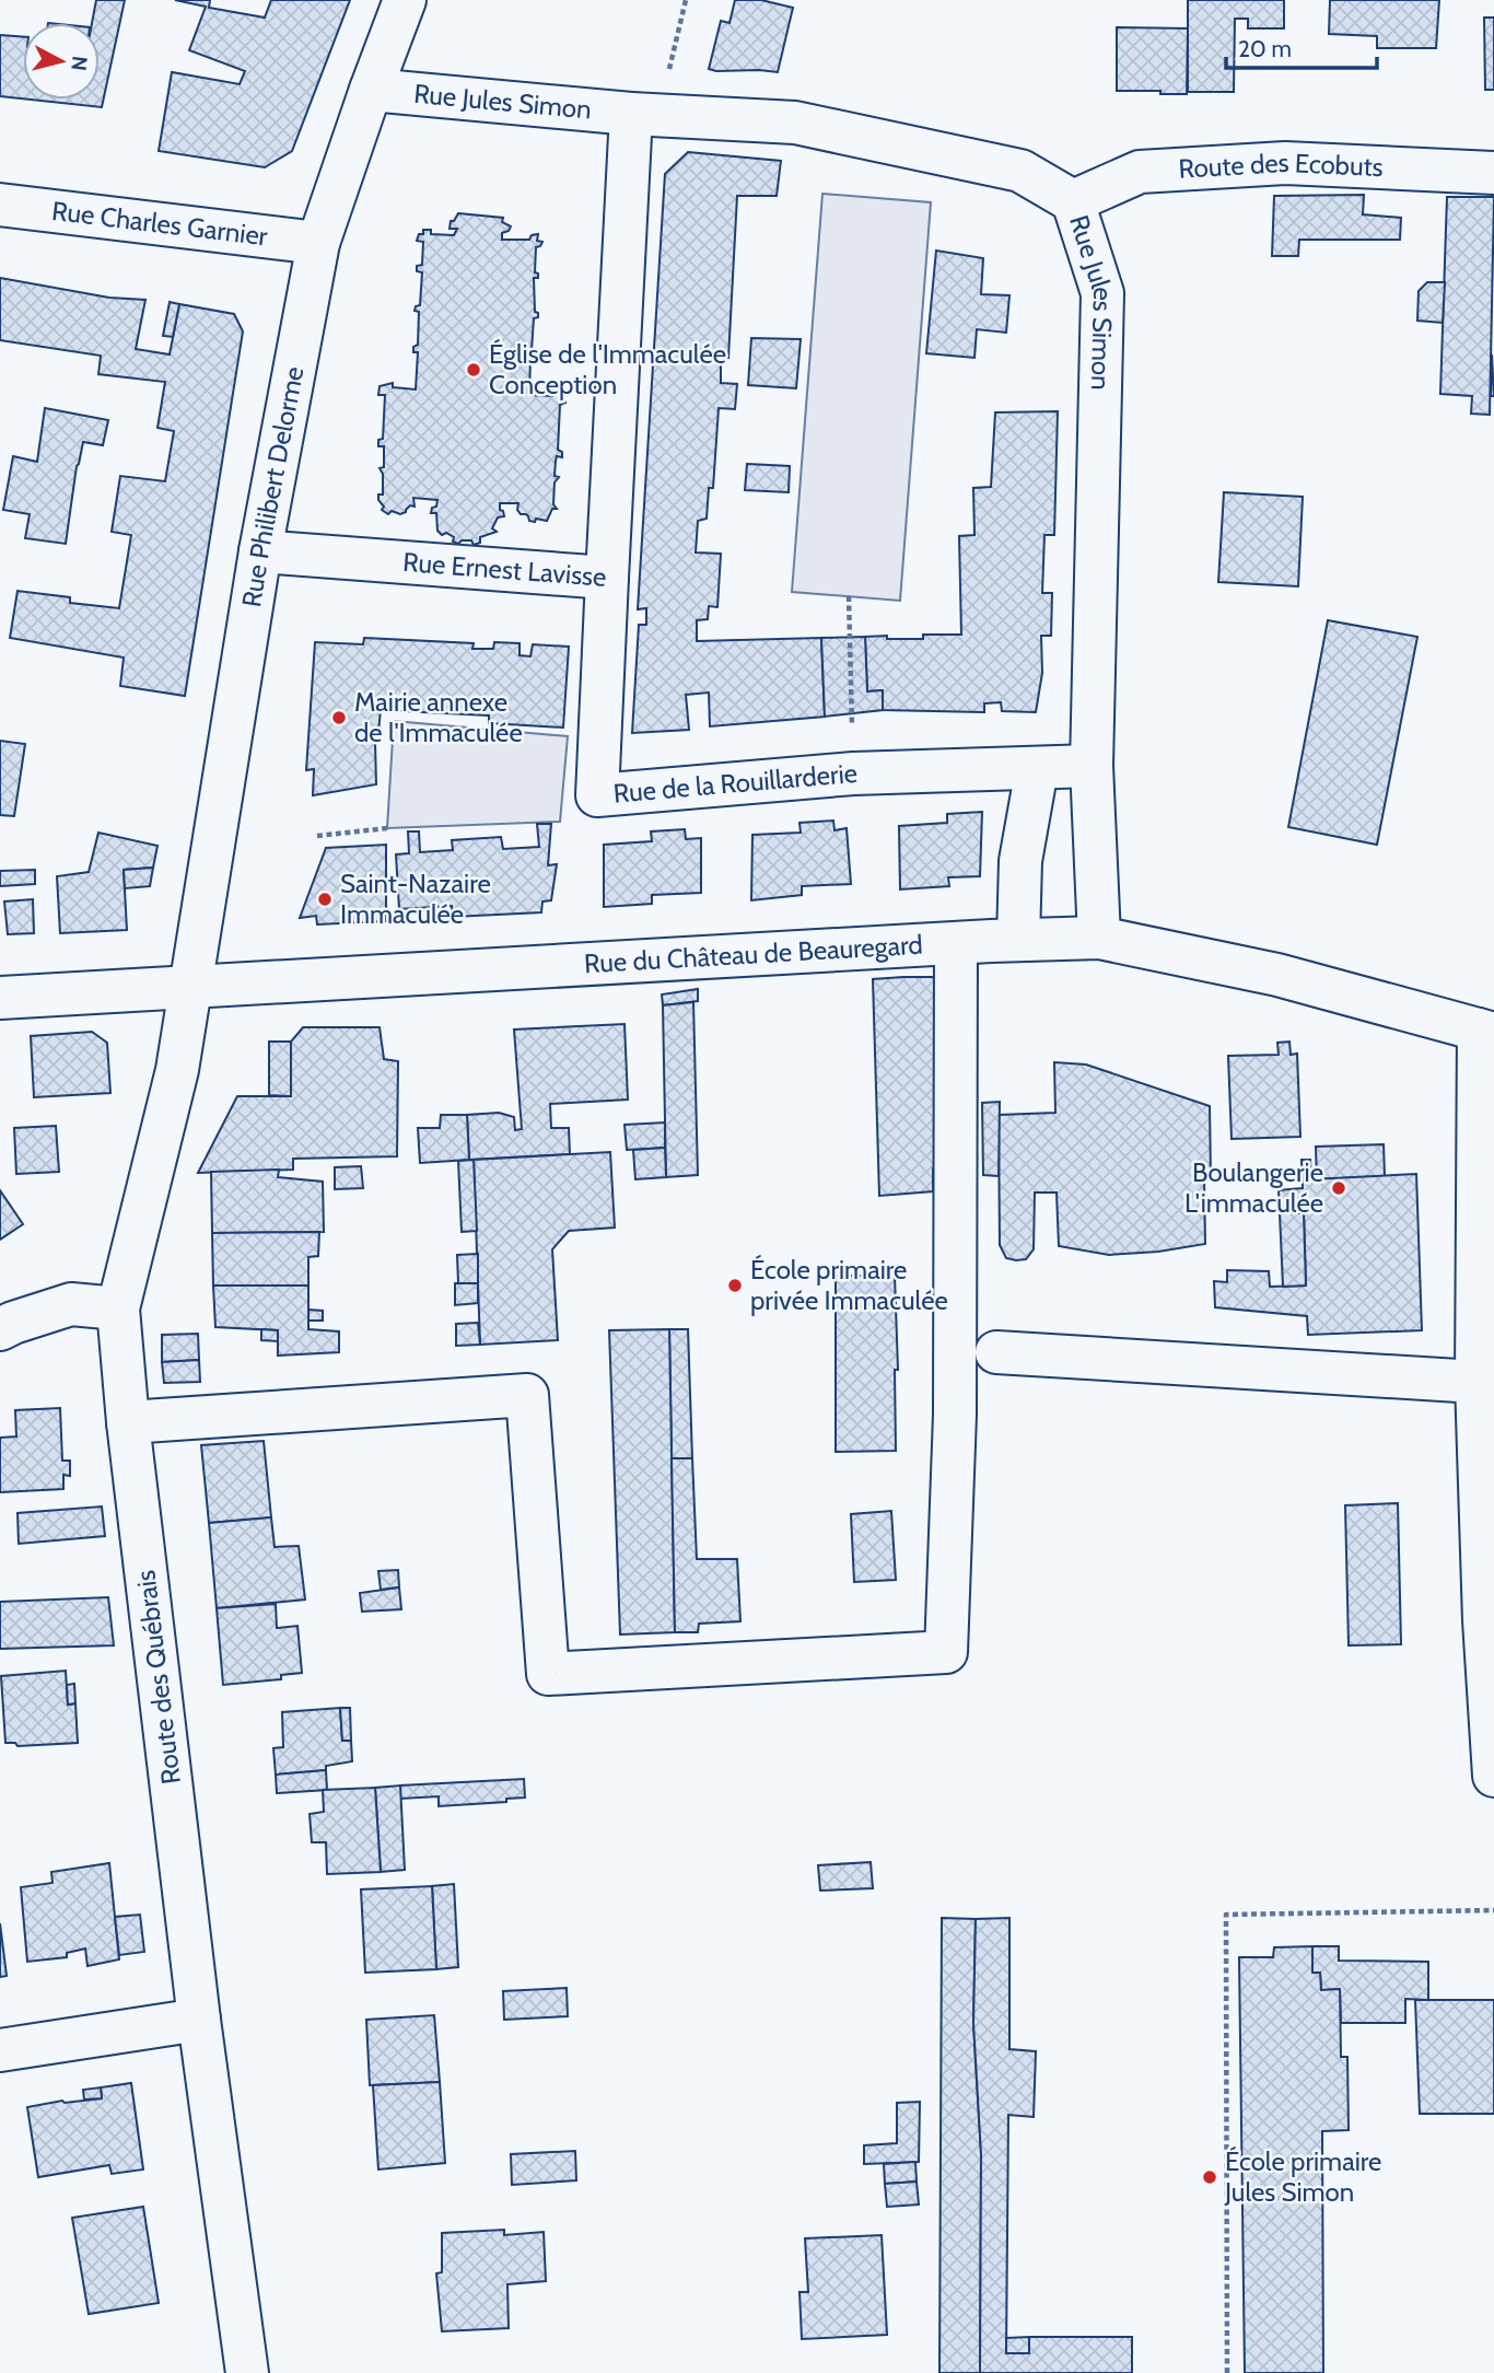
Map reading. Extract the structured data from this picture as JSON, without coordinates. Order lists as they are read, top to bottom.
{
  "streets": {
    "street": [
      "Rue Jules Simon",
      "Route des Ecobuts",
      "Rue Charles Garnier",
      "Rue Philibert Delorme",
      "Rue Ernest Lavisse",
      "Rue de la Rouillarderie",
      "Rue du Château de Beauregard",
      "Route des Québrais"
    ]
  },
  "crossings": [
    ["Rue Jules Simon", "Route des Ecobuts"],
    ["Rue Jules Simon", "Rue Philibert Delorme"],
    ["Rue Jules Simon", "Rue Ernest Lavisse"],
    ["Rue Jules Simon", "Rue de la Rouillarderie"],
    ["Rue Jules Simon", "Rue du Château de Beauregard"],
    ["Rue Charles Garnier", "Rue Philibert Delorme"],
    ["Rue Philibert Delorme", "Rue Ernest Lavisse"],
    ["Rue Philibert Delorme", "Rue du Château de Beauregard"],
    ["Rue Philibert Delorme", "Route des Québrais"],
    ["Rue Ernest Lavisse", "Rue de la Rouillarderie"],
    ["Rue du Château de Beauregard", "Route des Québrais"]
  ],
  "places": [
    "Église de l'Immaculée Conception",
    "Mairie annexe de l'Immaculée",
    "Saint-Nazaire Immaculée",
    "Boulangerie L'immaculée",
    "École primaire privée Immaculée",
    "École primaire Jules Simon"
  ],
  "scale_bar": "20 m",
  "north": "right"
}
